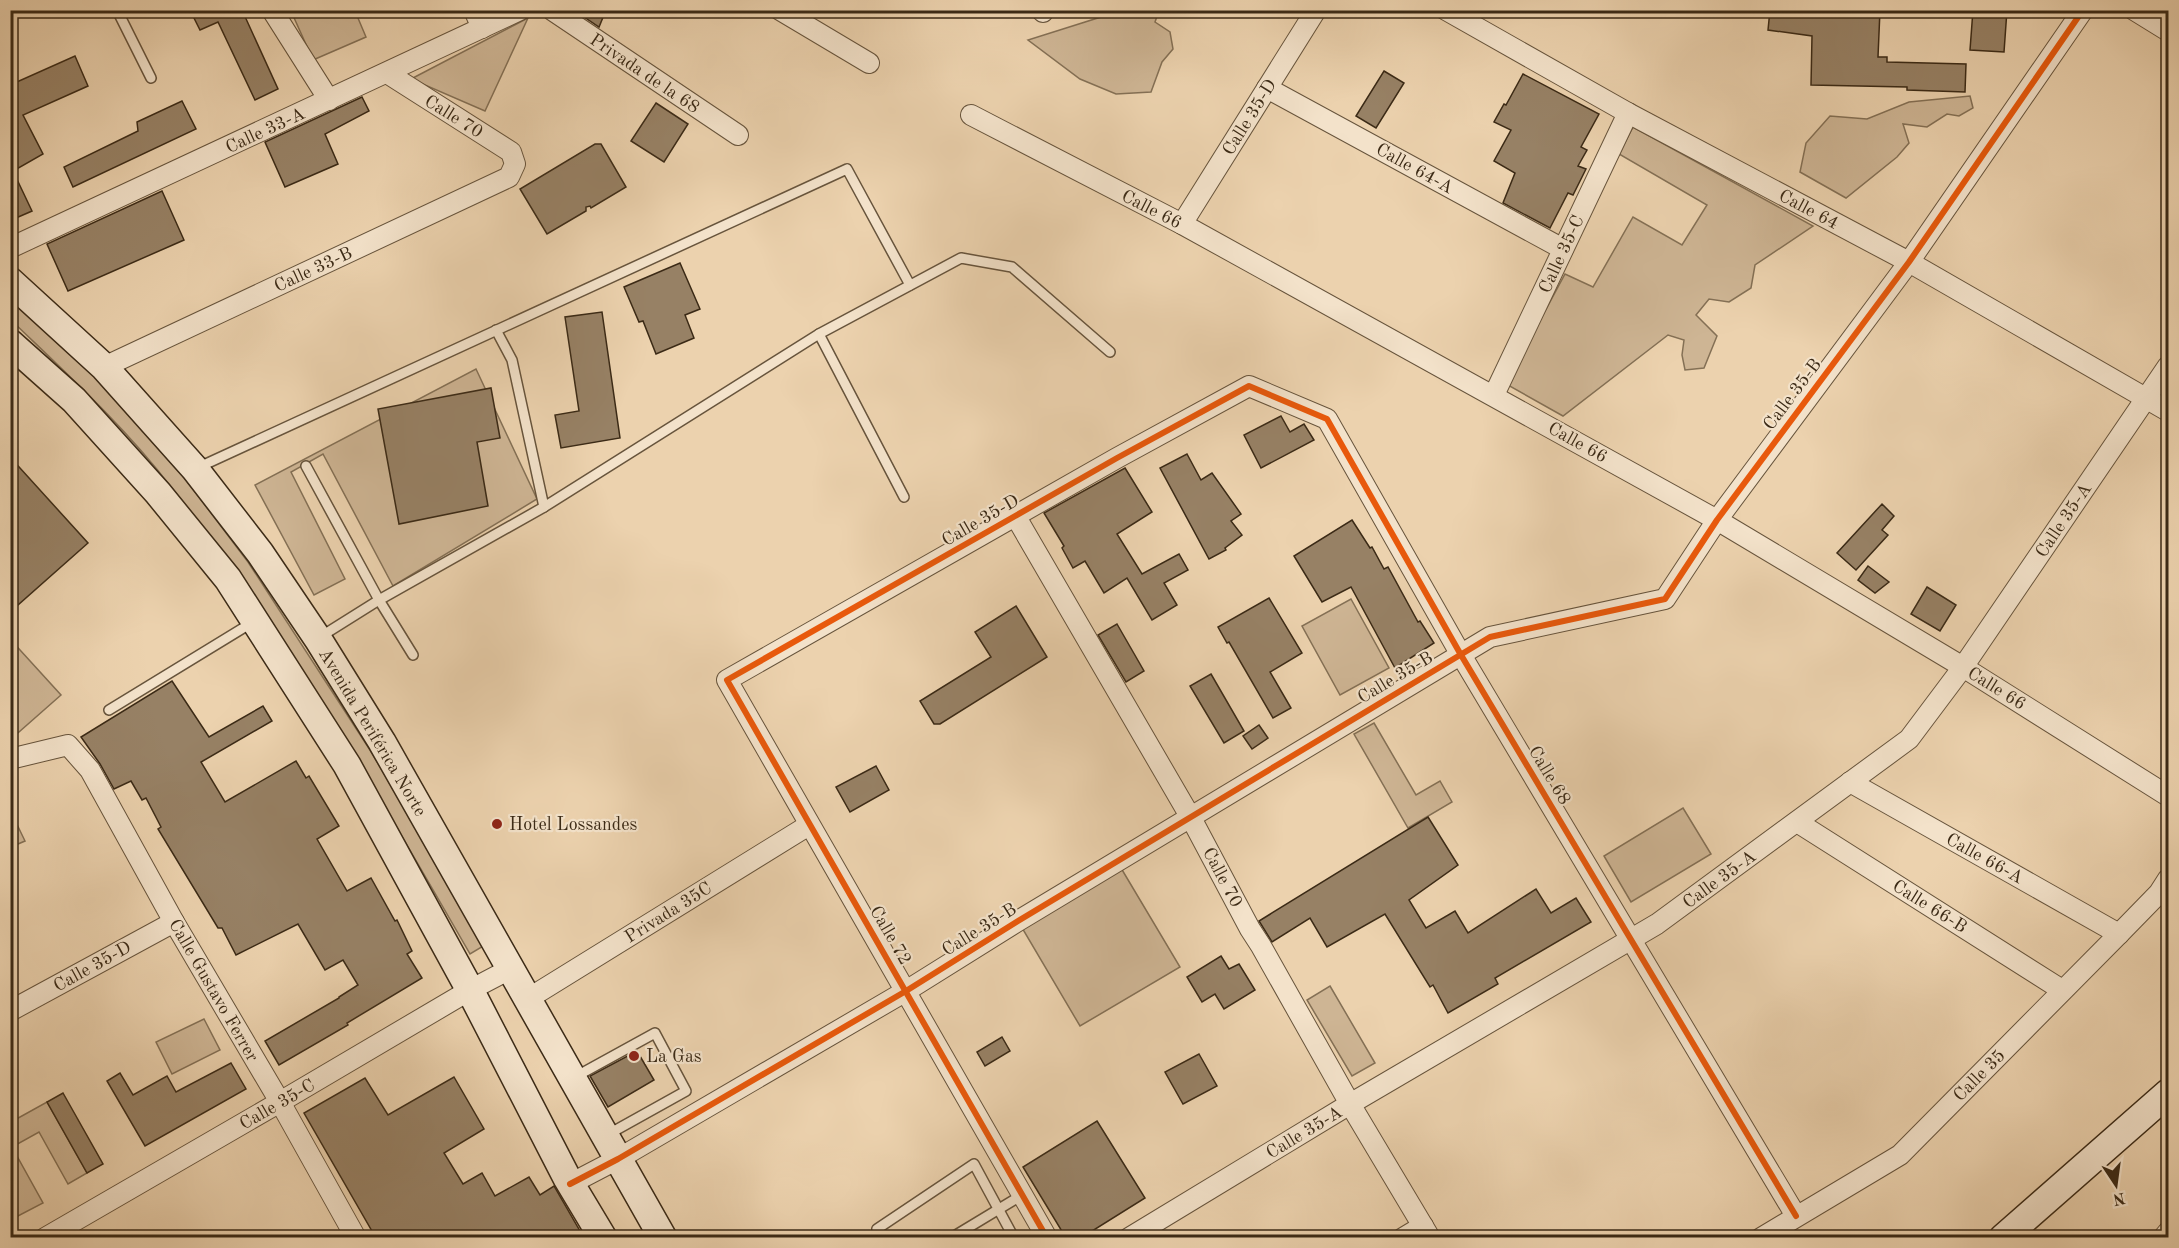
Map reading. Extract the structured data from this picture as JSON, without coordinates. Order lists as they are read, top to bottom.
{
  "streets": {
    "main road": ["Avenida Periférica Norte"],
    "street": [
      "Privada de la 68",
      "Calle 70",
      "Calle 35-D",
      "Calle 33-A",
      "Calle 64-A",
      "Calle 66",
      "Calle 64",
      "Calle 35-C",
      "Calle 33-B",
      "Calle 35-B",
      "Calle 35-A",
      "Calle 68",
      "Calle 66-A",
      "Calle 66-B",
      "Privada 35C",
      "Calle 72",
      "Calle Gustavo Ferrer",
      "Calle 35"
    ]
  },
  "crossings": [
    ["Calle 70", "Calle 35-D"],
    ["Calle 70", "Calle 33-A"],
    ["Calle 70", "Calle 33-B"],
    ["Calle 70", "Calle 35-B"],
    ["Calle 70", "Calle 35-A"],
    ["Calle 35-D", "Calle 64-A"],
    ["Calle 35-D", "Calle 66"],
    ["Calle 35-D", "Calle 68"],
    ["Calle 35-D", "Calle 72"],
    ["Calle 35-D", "Calle Gustavo Ferrer"],
    ["Calle 64-A", "Calle 35-C"],
    ["Calle 66", "Calle 35-C"],
    ["Calle 66", "Calle 35-B"],
    ["Calle 66", "Calle 35-A"],
    ["Calle 64", "Calle 35-C"],
    ["Calle 64", "Calle 35-B"],
    ["Calle 64", "Calle 35-A"],
    ["Calle 35-C", "Avenida Periférica Norte"],
    ["Calle 35-C", "Calle Gustavo Ferrer"],
    ["Calle 33-B", "Avenida Periférica Norte"],
    ["Calle 35-B", "Avenida Periférica Norte"],
    ["Calle 35-B", "Calle 68"],
    ["Calle 35-B", "Calle 72"],
    ["Calle 35-A", "Calle 68"],
    ["Calle 35-A", "Calle 66-A"],
    ["Calle 35-A", "Calle 66-B"],
    ["Avenida Periférica Norte", "Privada 35C"],
    ["Calle 68", "Calle 35"],
    ["Calle 66-A", "Calle 35"],
    ["Calle 66-B", "Calle 35"],
    ["Privada 35C", "Calle 72"]
  ],
  "places": ["Hotel Lossandes", "La Gas"],
  "north": "bottom"
}
